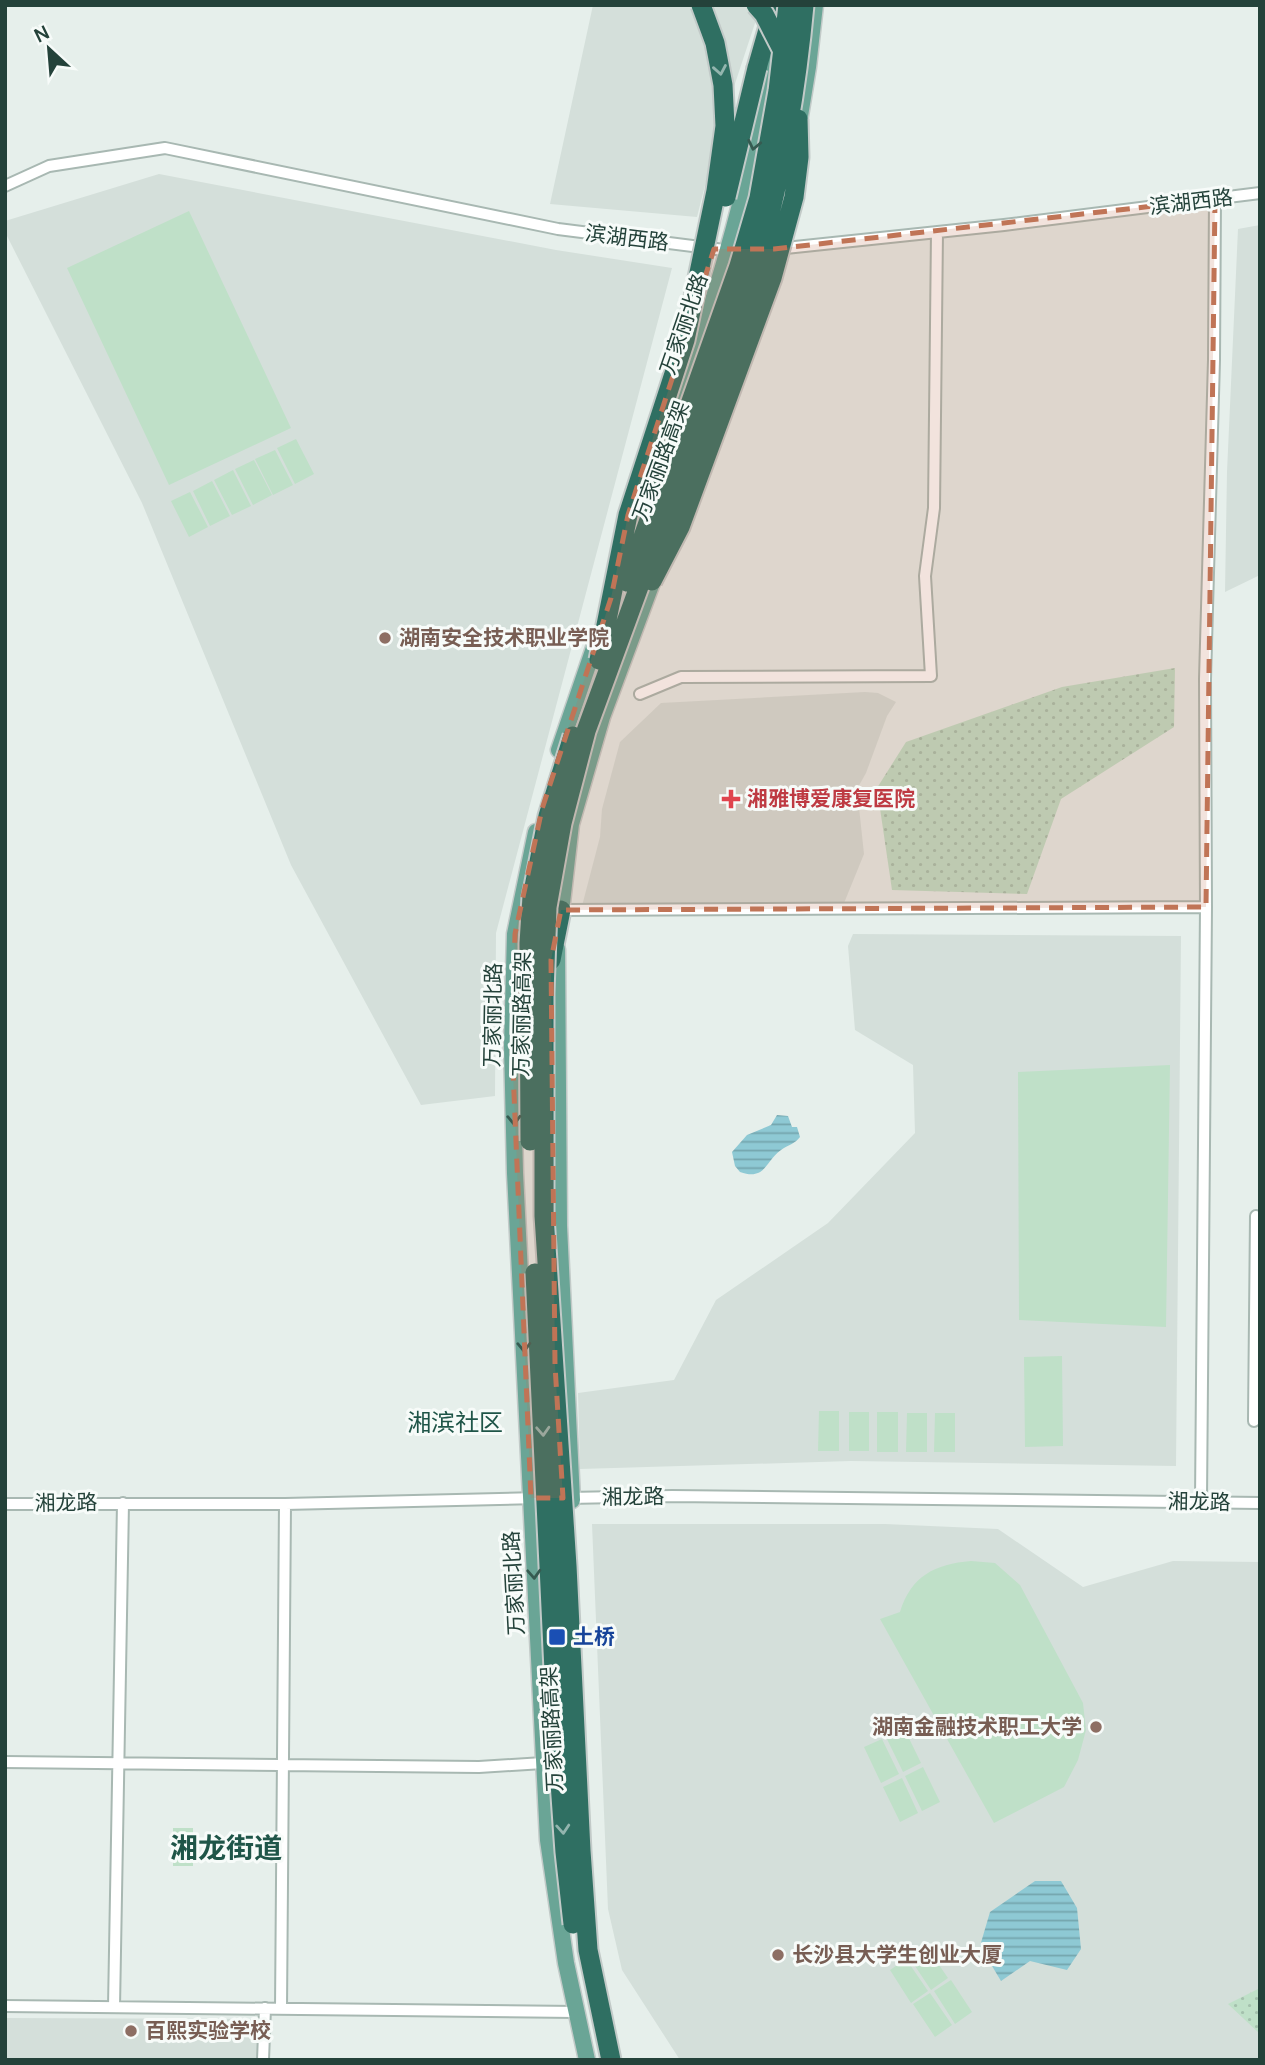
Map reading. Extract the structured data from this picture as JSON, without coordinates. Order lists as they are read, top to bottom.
{
  "streets": {
    "highway": ["万家丽路高架"],
    "main road": ["万家丽北路"],
    "street": ["滨湖西路", "湘龙路"]
  },
  "crossings": [
    ["滨湖西路", "万家丽北路"],
    ["万家丽北路", "湘龙路"]
  ],
  "districts": ["湘滨社区", "湘龙街道"],
  "places": {
    "other": [
      "湖南安全技术职业学院",
      "湖南金融技术职工大学",
      "长沙县大学生创业大厦",
      "百熙实验学校"
    ],
    "health": ["湘雅博爱康复医院"],
    "transit": ["土桥"]
  },
  "north": "top left"
}
